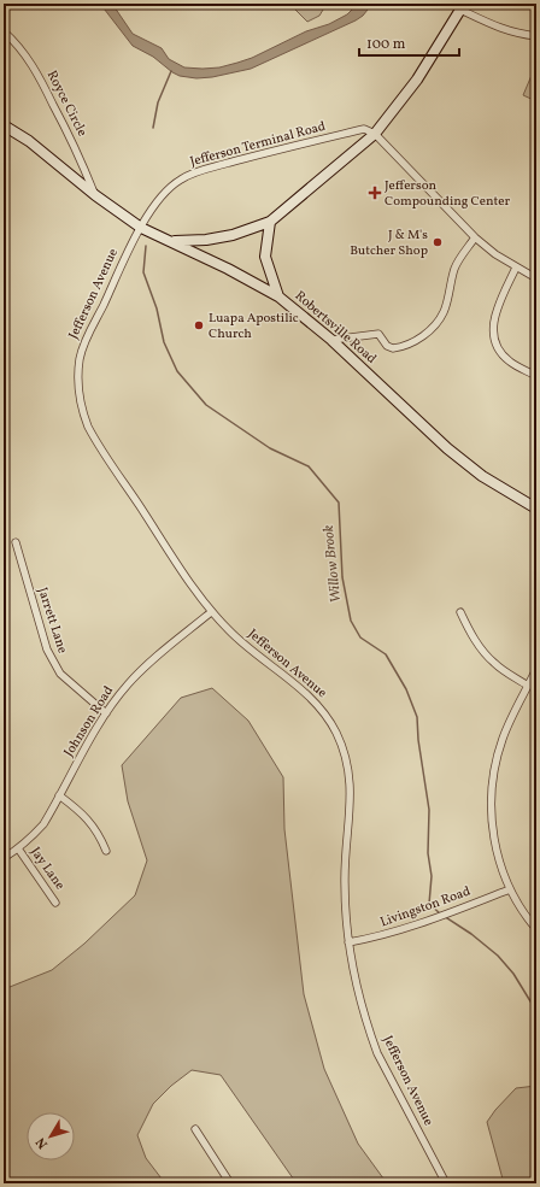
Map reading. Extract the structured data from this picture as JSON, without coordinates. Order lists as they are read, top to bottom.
{
  "streets": {
    "street": [
      "Royce Circle",
      "Jefferson Terminal Road",
      "Jefferson Avenue",
      "Robertsville Road",
      "Jarrett Lane",
      "Johnson Road",
      "Jay Lane",
      "Livingston Road"
    ]
  },
  "crossings": [
    ["Royce Circle", "Robertsville Road"],
    ["Jefferson Terminal Road", "Jefferson Avenue"],
    ["Jefferson Terminal Road", "Robertsville Road"],
    ["Jefferson Avenue", "Robertsville Road"],
    ["Jefferson Avenue", "Johnson Road"],
    ["Jefferson Avenue", "Livingston Road"],
    ["Jarrett Lane", "Johnson Road"],
    ["Johnson Road", "Jay Lane"]
  ],
  "water": ["Willow Brook"],
  "places": {
    "health": ["Jefferson Compounding Center"],
    "other": ["J & M's Butcher Shop", "Luapa Apostilic Church"]
  },
  "scale_bar": "100 m",
  "north": "bottom left"
}
